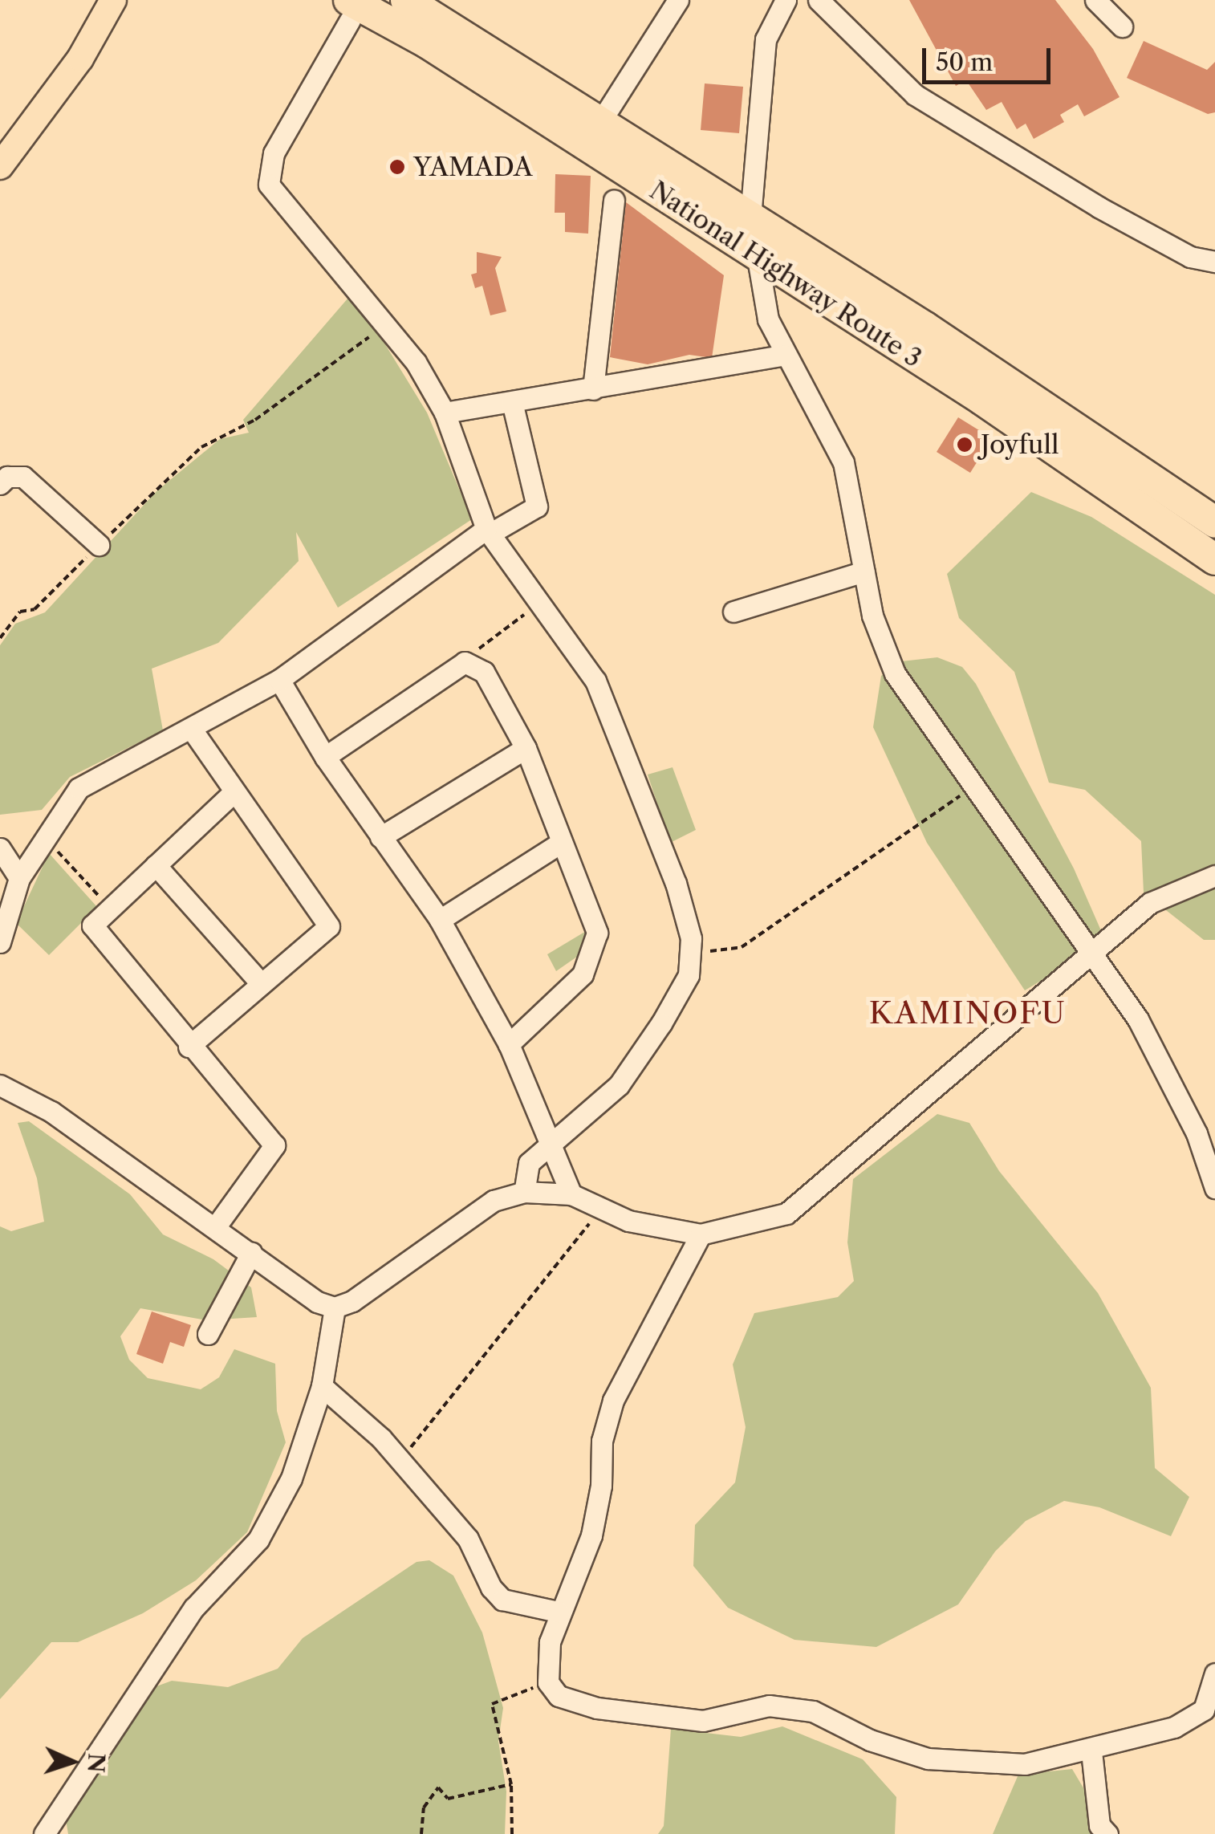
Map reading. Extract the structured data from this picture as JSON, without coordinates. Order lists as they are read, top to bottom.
{
  "streets": {
    "highway": ["National Highway Route 3"]
  },
  "districts": ["KAMINOFU"],
  "places": ["YAMADA", "Joyfull"],
  "scale_bar": "50 m",
  "north": "right"
}
